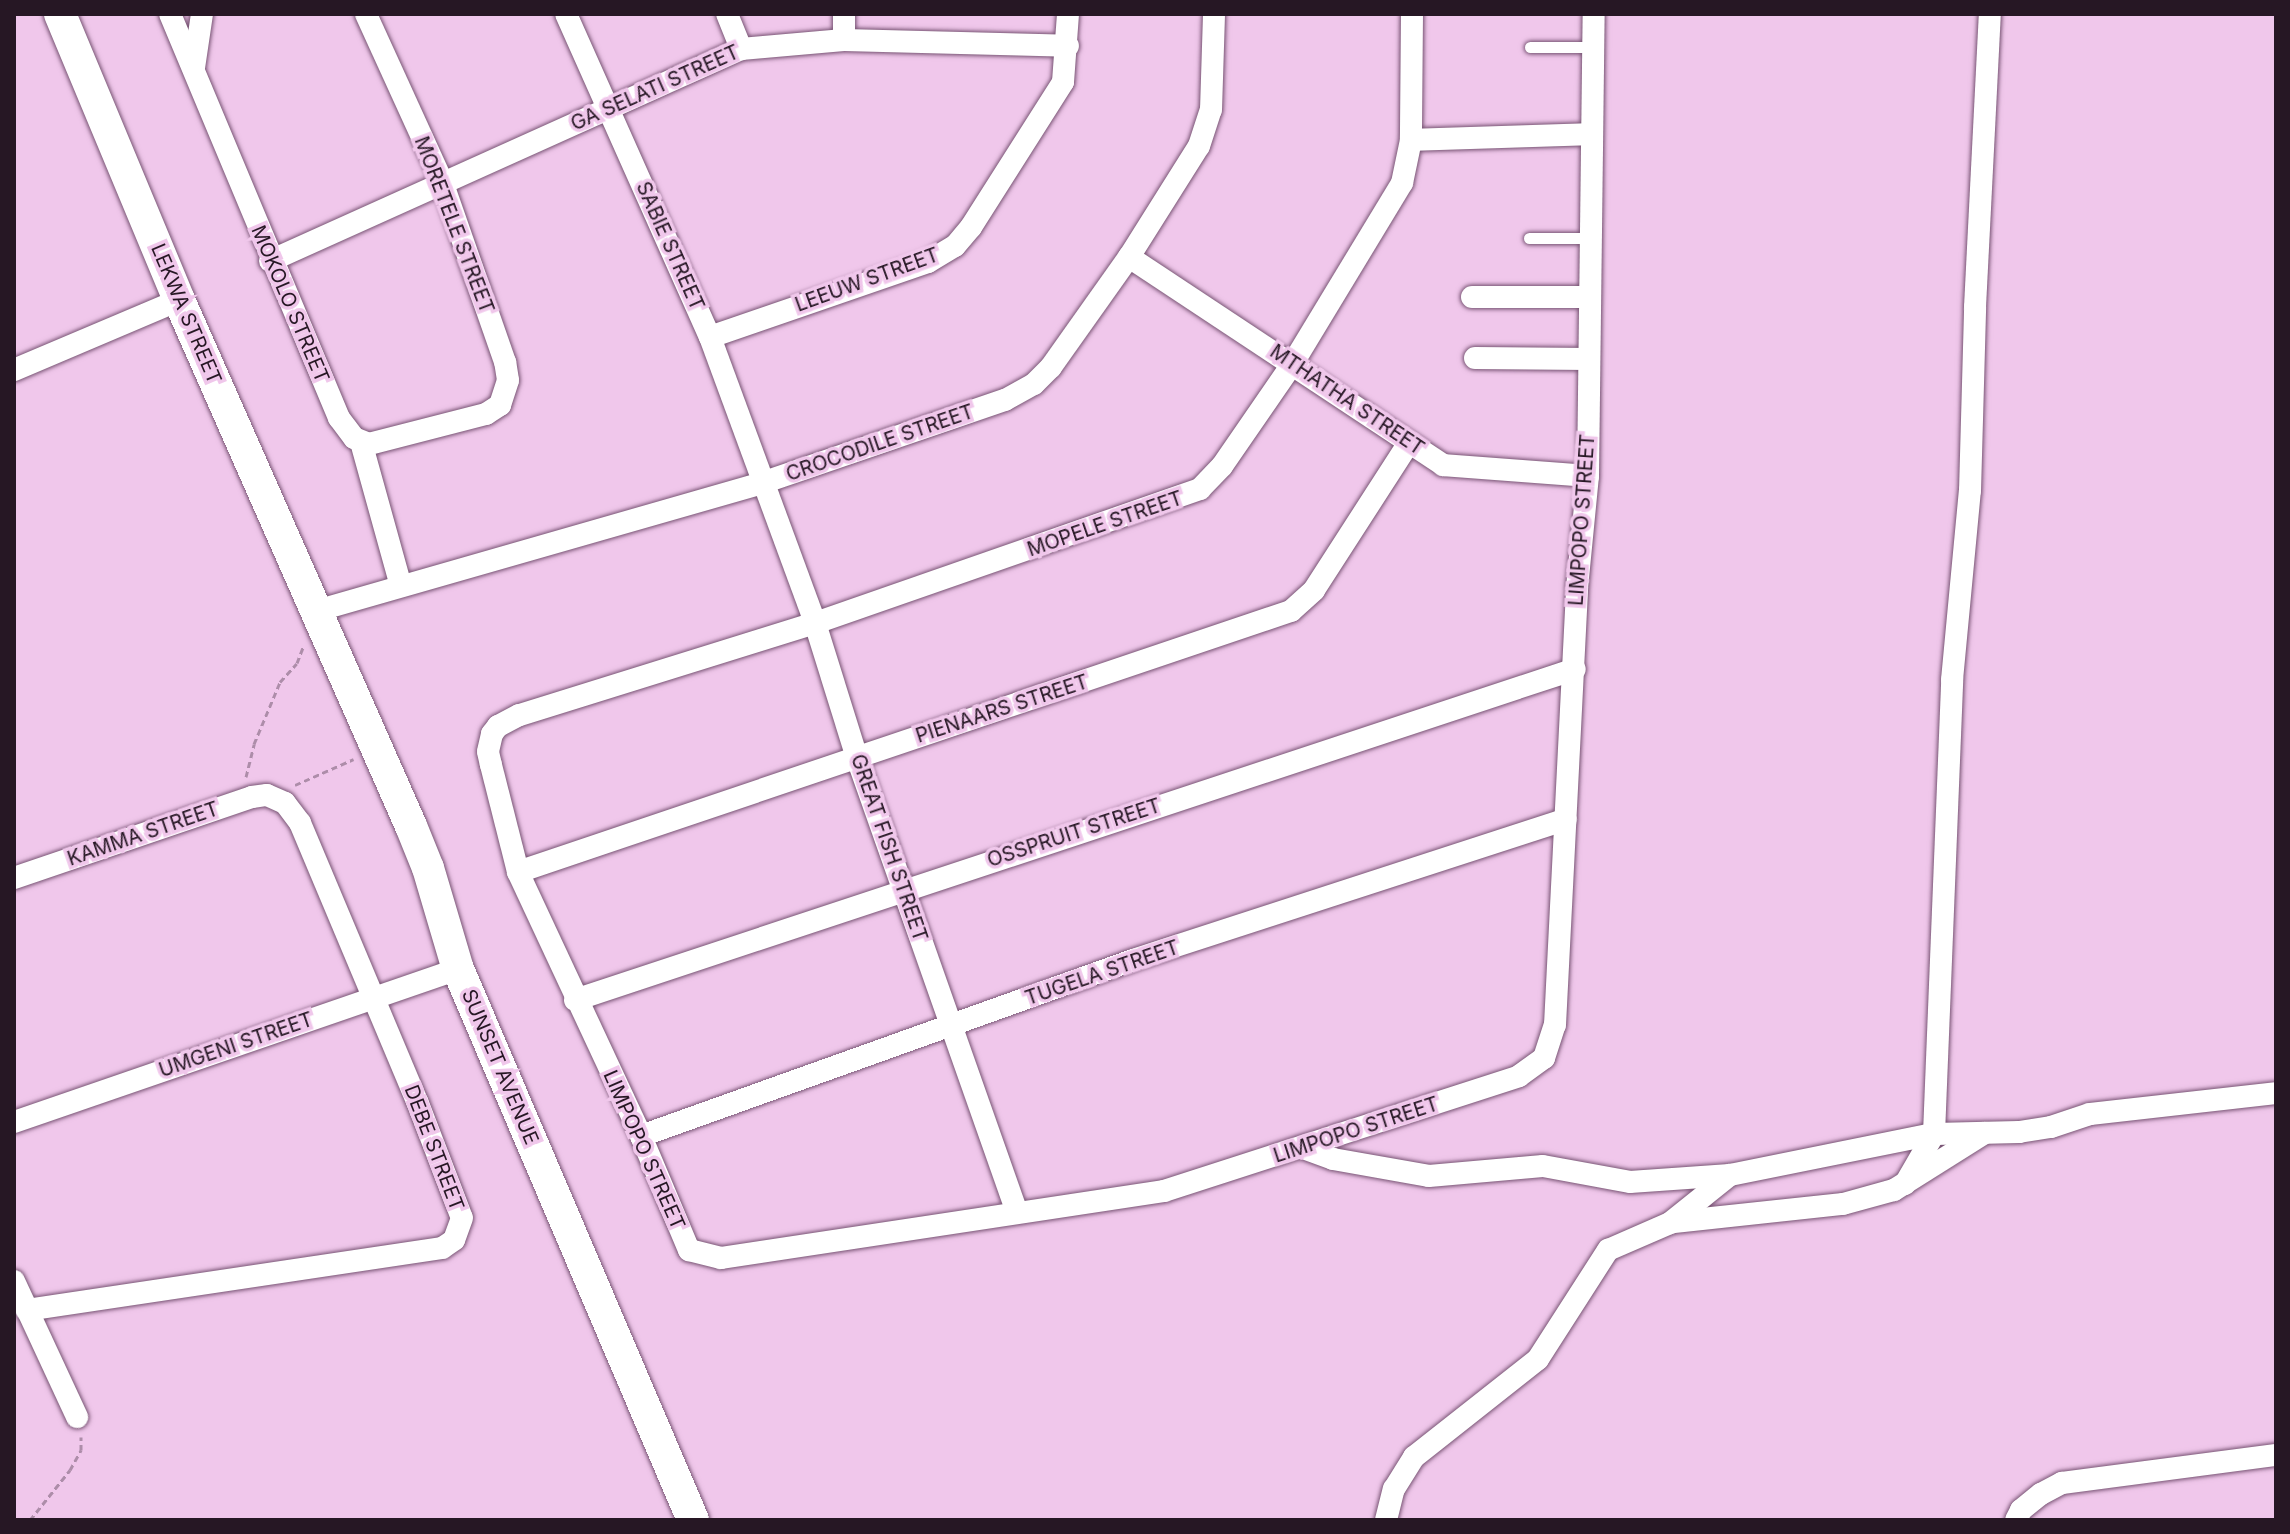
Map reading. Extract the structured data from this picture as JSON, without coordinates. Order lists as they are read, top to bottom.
{
  "streets": {
    "street": [
      "GA SELATI STREET",
      "MORETELE STREET",
      "SABIE STREET",
      "LEEUW STREET",
      "MOKOLO STREET",
      "LEKWA STREET",
      "MTHATHA STREET",
      "CROCODILE STREET",
      "LIMPOPO STREET",
      "MOPELE STREET",
      "PIENAARS STREET",
      "OSSPRUIT STREET",
      "KAMMA STREET",
      "GREAT FISH STREET",
      "TUGELA STREET",
      "UMGENI STREET",
      "SUNSET AVENUE",
      "DEBE STREET"
    ]
  },
  "crossings": [
    ["GA SELATI STREET", "MORETELE STREET"],
    ["GA SELATI STREET", "SABIE STREET"],
    ["GA SELATI STREET", "LEEUW STREET"],
    ["GA SELATI STREET", "MOKOLO STREET"],
    ["MORETELE STREET", "MOKOLO STREET"],
    ["SABIE STREET", "LEEUW STREET"],
    ["SABIE STREET", "CROCODILE STREET"],
    ["SABIE STREET", "GREAT FISH STREET"],
    ["LEKWA STREET", "CROCODILE STREET"],
    ["LEKWA STREET", "SUNSET AVENUE"],
    ["MTHATHA STREET", "CROCODILE STREET"],
    ["MTHATHA STREET", "LIMPOPO STREET"],
    ["MTHATHA STREET", "MOPELE STREET"],
    ["MTHATHA STREET", "PIENAARS STREET"],
    ["CROCODILE STREET", "GREAT FISH STREET"],
    ["CROCODILE STREET", "SUNSET AVENUE"],
    ["LIMPOPO STREET", "MOPELE STREET"],
    ["LIMPOPO STREET", "PIENAARS STREET"],
    ["LIMPOPO STREET", "OSSPRUIT STREET"],
    ["LIMPOPO STREET", "GREAT FISH STREET"],
    ["LIMPOPO STREET", "TUGELA STREET"],
    ["MOPELE STREET", "GREAT FISH STREET"],
    ["PIENAARS STREET", "GREAT FISH STREET"],
    ["OSSPRUIT STREET", "GREAT FISH STREET"],
    ["KAMMA STREET", "DEBE STREET"],
    ["GREAT FISH STREET", "TUGELA STREET"],
    ["UMGENI STREET", "SUNSET AVENUE"],
    ["UMGENI STREET", "DEBE STREET"]
  ]
}
